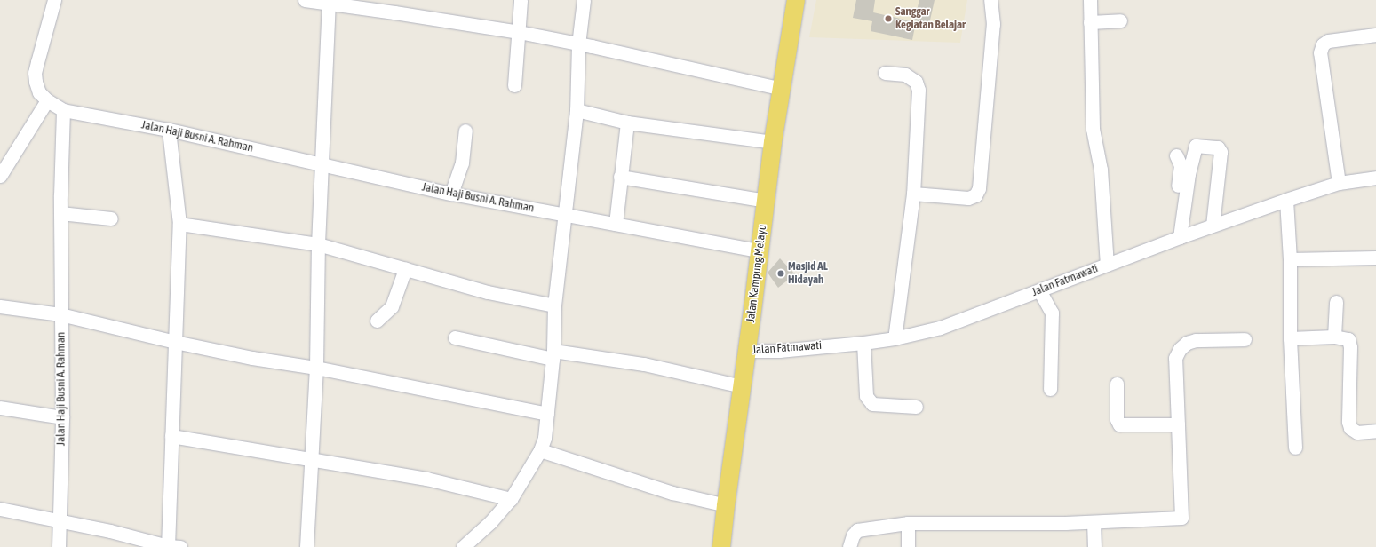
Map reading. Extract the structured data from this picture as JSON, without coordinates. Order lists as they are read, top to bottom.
{
  "streets": {
    "main road": ["Jalan Kampung Melayu"],
    "street": ["Jalan Haji Busni A. Rahman", "Jalan Fatmawati"]
  },
  "crossings": [
    ["Jalan Haji Busni A. Rahman", "Jalan Kampung Melayu"],
    ["Jalan Kampung Melayu", "Jalan Fatmawati"]
  ],
  "places": ["Sanggar Kegiatan Belajar", "Masjid AL Hidayah"]
}
